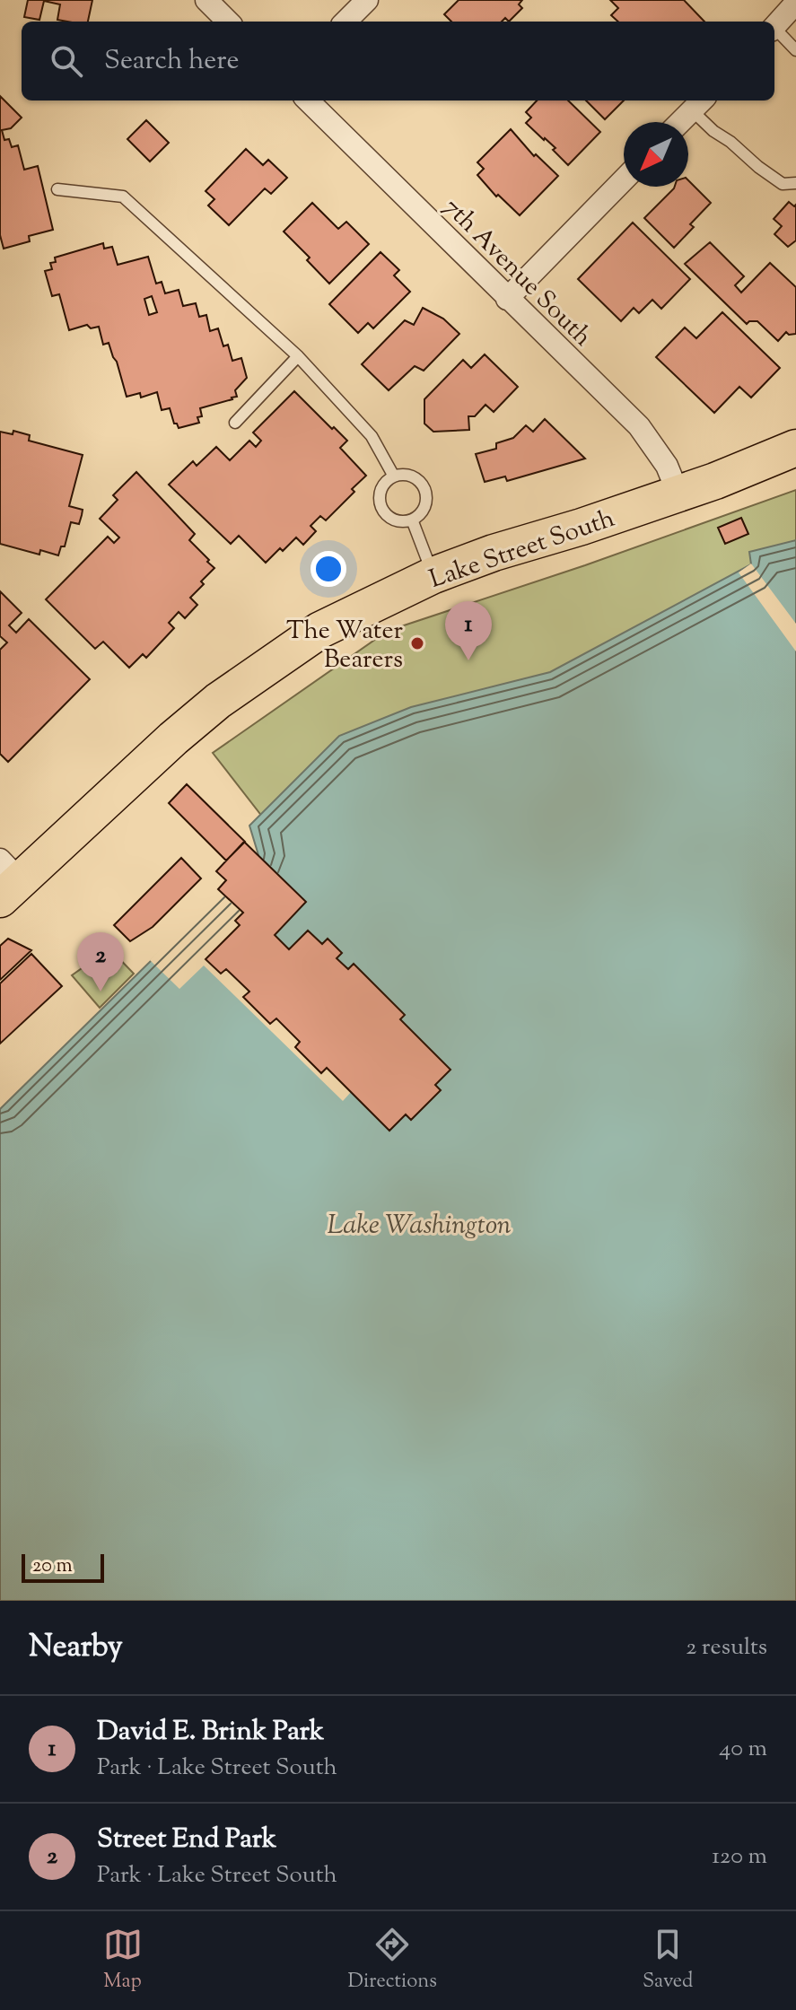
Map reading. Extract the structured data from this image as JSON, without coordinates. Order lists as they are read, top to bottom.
{
  "streets": {
    "main road": ["Lake Street South"],
    "street": ["7th Avenue South"]
  },
  "crossings": [
    ["7th Avenue South", "Lake Street South"]
  ],
  "water": ["Lake Washington"],
  "places": ["The Water Bearers"],
  "scale_bar": "20 m",
  "north": "bottom left",
  "page": {
    "search": "Search here",
    "pins": ["1", "2"],
    "scale": "20 m",
    "heading": ["Nearby", "2 results"],
    "list": [
      {
        "mark": "1",
        "name": "David E. Brink Park",
        "note": "Park · Lake Street South",
        "value": "40 m"
      },
      {
        "mark": "2",
        "name": "Street End Park",
        "note": "Park · Lake Street South",
        "value": "120 m"
      }
    ],
    "nav": ["Map", "Directions", "Saved"]
  }
}
